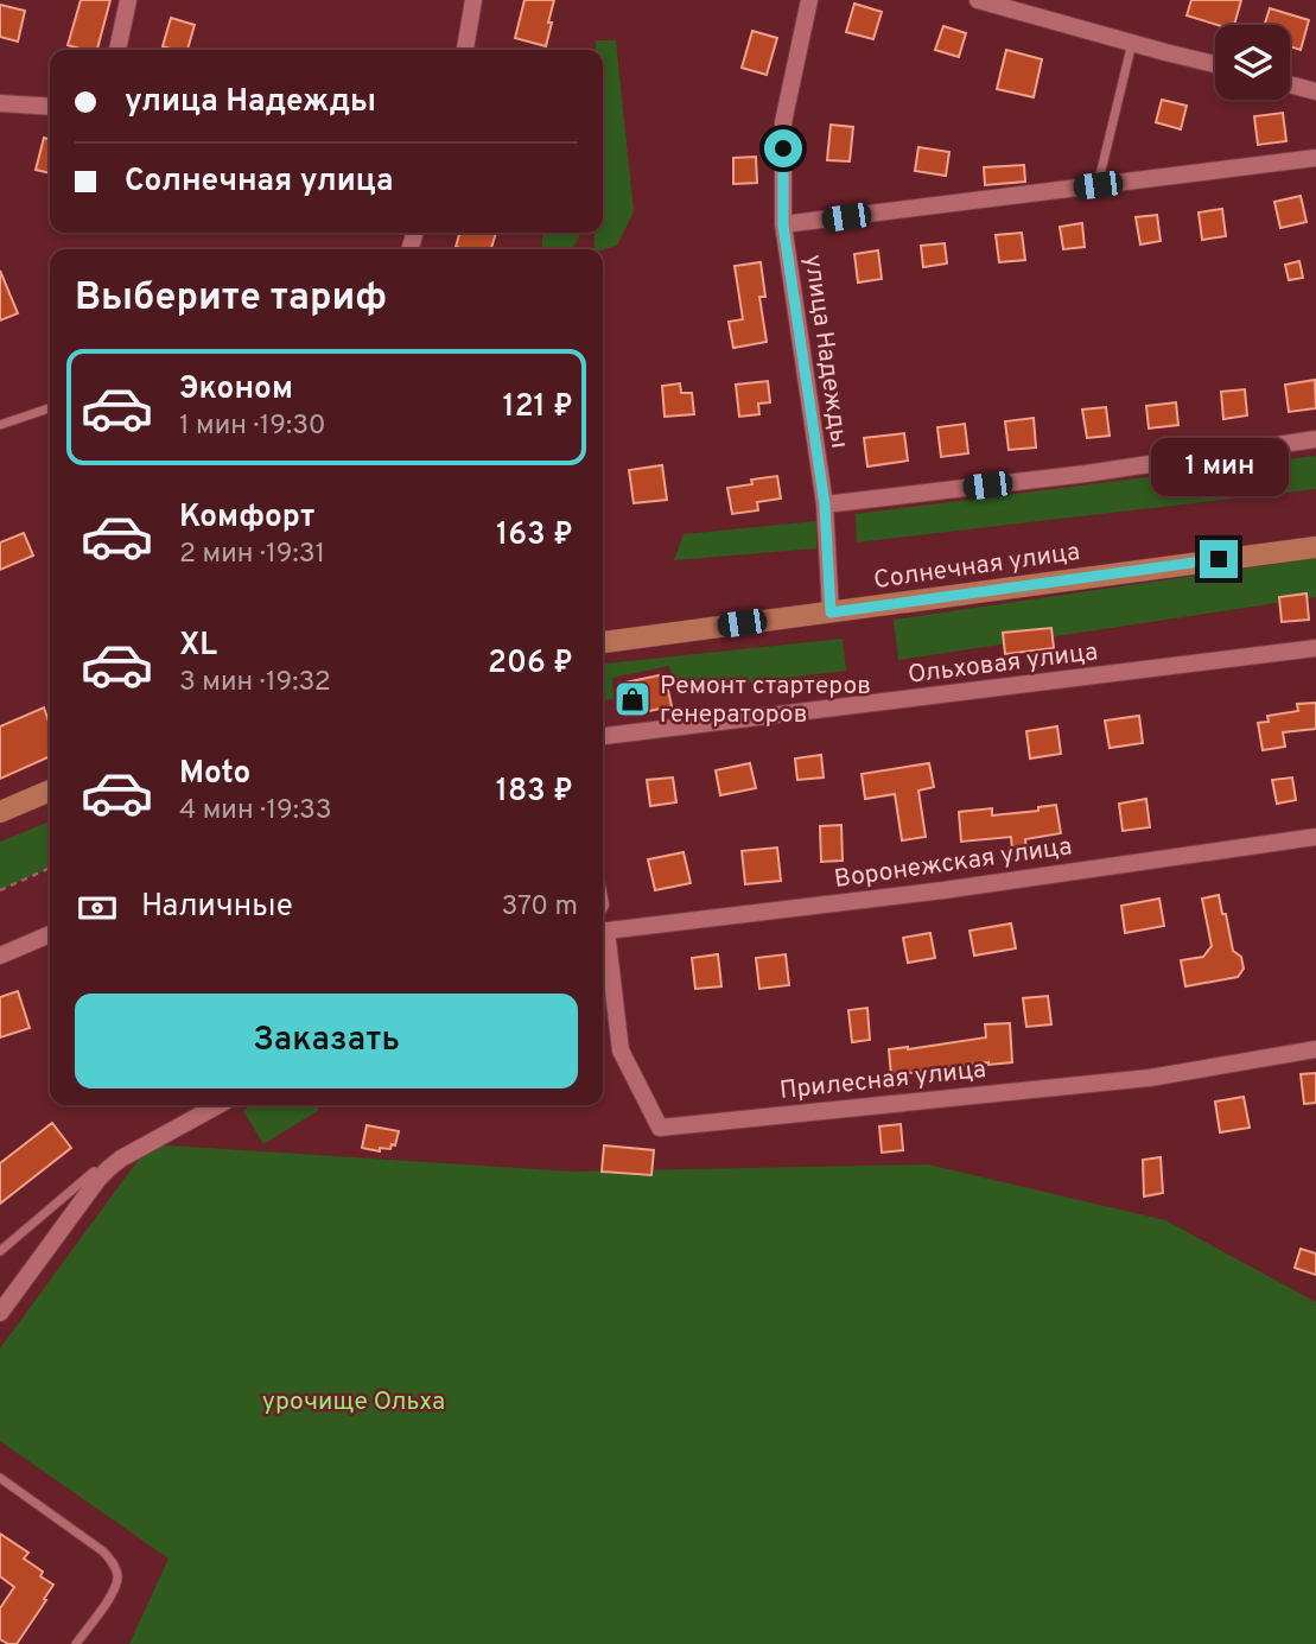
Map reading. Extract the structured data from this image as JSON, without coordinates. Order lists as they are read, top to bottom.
{
  "streets": {
    "street": [
      "улица Надежды",
      "Солнечная улица",
      "Ольховая улица",
      "Воронежская улица",
      "Прилесная улица"
    ]
  },
  "crossings": [
    ["улица Надежды", "Солнечная улица"]
  ],
  "parks": ["урочище Ольха"],
  "places": {
    "shop": ["Ремонт стартеров генераторов"]
  },
  "page": {
    "banner": ["улица Надежды", "Солнечная улица"],
    "heading": "Выберите тариф",
    "list": [
      {
        "name": "Эконом",
        "note": "1 мин · 19:30",
        "value": "121 ₽"
      },
      {
        "name": "Комфорт",
        "note": "2 мин · 19:31",
        "value": "163 ₽"
      },
      {
        "name": "XL",
        "note": "3 мин · 19:32",
        "value": "206 ₽"
      },
      {
        "name": "Moto",
        "note": "4 мин · 19:33",
        "value": "183 ₽"
      }
    ],
    "bubble": "1 мин",
    "pay": ["Наличные", "370 m"],
    "buttons": "Заказать"
  }
}
